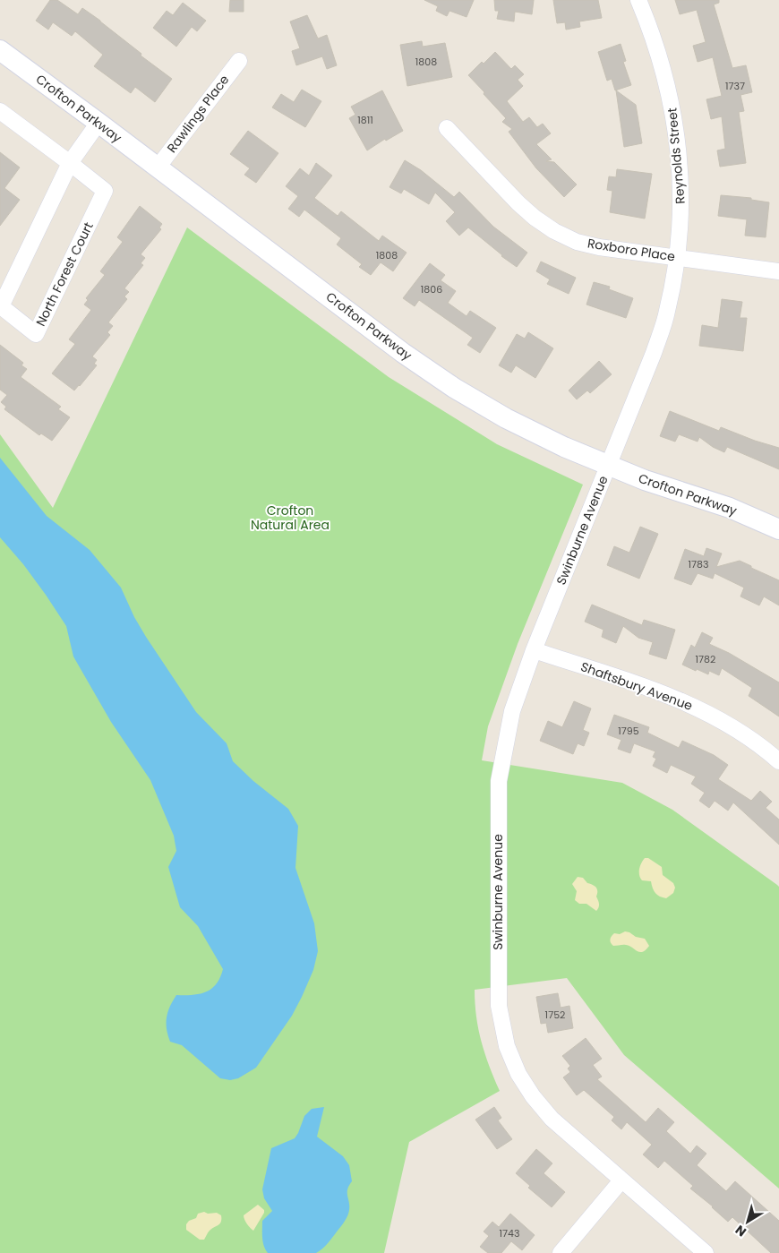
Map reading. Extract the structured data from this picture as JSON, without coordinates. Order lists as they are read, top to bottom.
{
  "streets": {
    "street": [
      "Crofton Parkway",
      "Rawlings Place",
      "Reynolds Street",
      "Roxboro Place",
      "North Forest Court",
      "Swinburne Avenue",
      "Shaftsbury Avenue"
    ]
  },
  "crossings": [
    ["Crofton Parkway", "Rawlings Place"],
    ["Crofton Parkway", "Reynolds Street"],
    ["Crofton Parkway", "North Forest Court"],
    ["Crofton Parkway", "Swinburne Avenue"],
    ["Reynolds Street", "Roxboro Place"],
    ["Reynolds Street", "Swinburne Avenue"],
    ["Swinburne Avenue", "Shaftsbury Avenue"]
  ],
  "parks": ["Crofton Natural Area"],
  "house_numbers": [
    "1808",
    "1737",
    "1811",
    "1808",
    "1806",
    "1783",
    "1782",
    "1795",
    "1752",
    "1743"
  ],
  "north": "bottom left"
}
